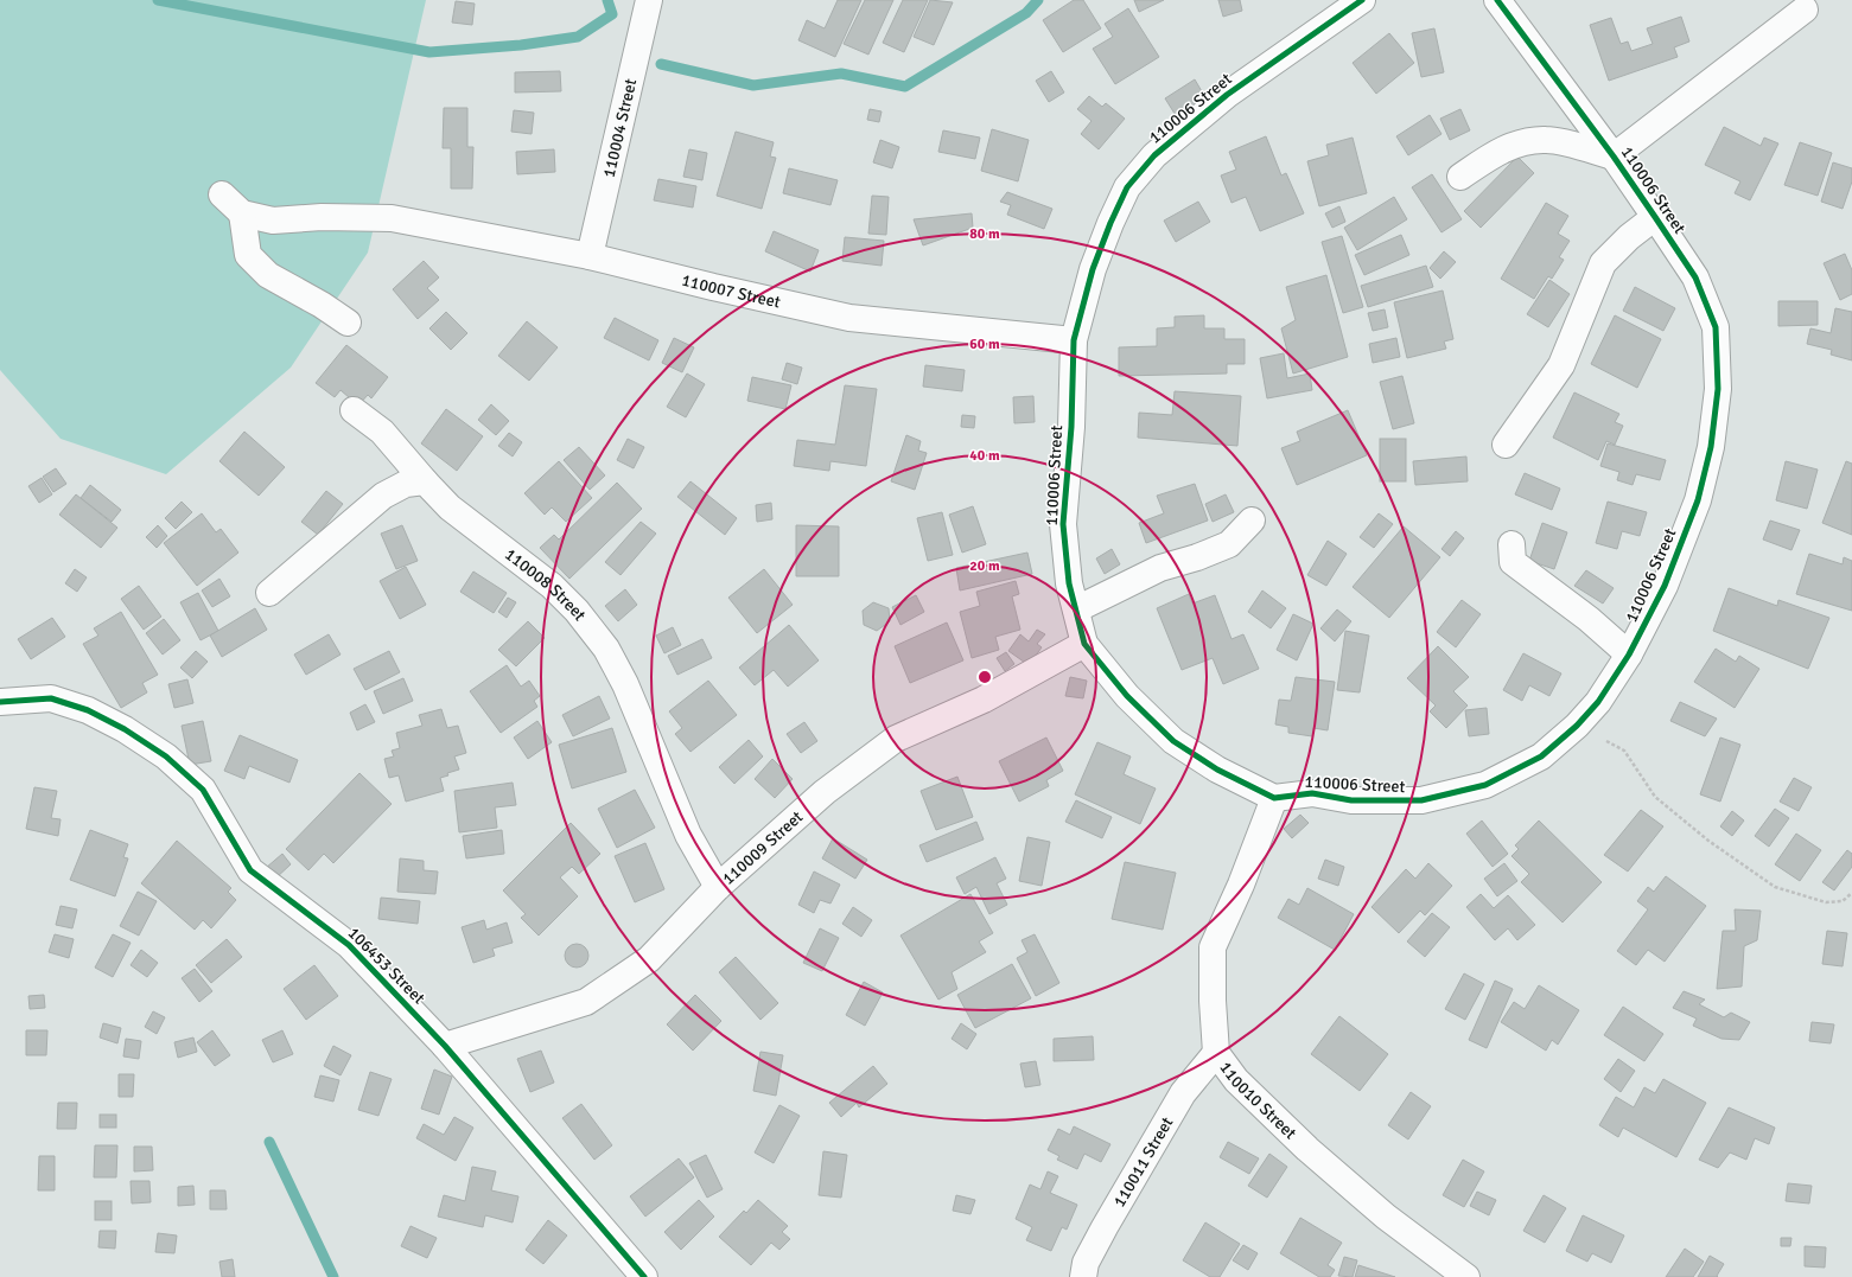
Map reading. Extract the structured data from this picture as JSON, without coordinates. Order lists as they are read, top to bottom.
{
  "streets": {
    "street": [
      "110006 Street",
      "110004 Street",
      "110007 Street",
      "110008 Street",
      "110009 Street",
      "106453 Street",
      "110010 Street",
      "110011 Street"
    ]
  },
  "crossings": [
    ["110006 Street", "110007 Street"],
    ["110006 Street", "110009 Street"],
    ["110006 Street", "110010 Street"],
    ["110004 Street", "110007 Street"],
    ["110008 Street", "110009 Street"],
    ["110009 Street", "106453 Street"],
    ["110010 Street", "110011 Street"]
  ],
  "rings": [
    "80 m",
    "60 m",
    "40 m",
    "20 m"
  ]
}
